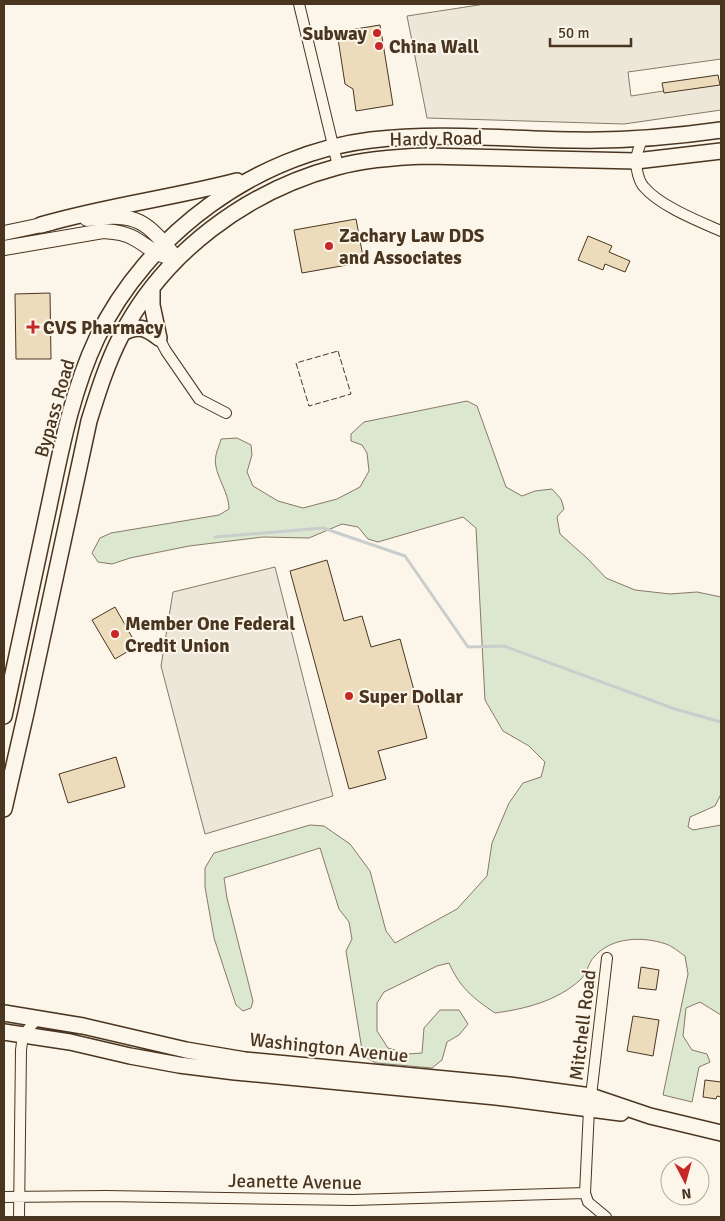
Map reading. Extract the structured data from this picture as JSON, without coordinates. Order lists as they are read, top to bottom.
{
  "streets": {
    "main road": ["Hardy Road", "Bypass Road", "Washington Avenue"],
    "street": ["Mitchell Road", "Jeanette Avenue"]
  },
  "crossings": [
    ["Hardy Road", "Bypass Road"],
    ["Mitchell Road", "Washington Avenue"],
    ["Mitchell Road", "Jeanette Avenue"]
  ],
  "places": {
    "other": [
      "Subway",
      "China Wall",
      "Zachary Law DDS and Associates",
      "Member One Federal Credit Union",
      "Super Dollar"
    ],
    "health": ["CVS Pharmacy"]
  },
  "scale_bar": "50 m",
  "north": "bottom"
}
